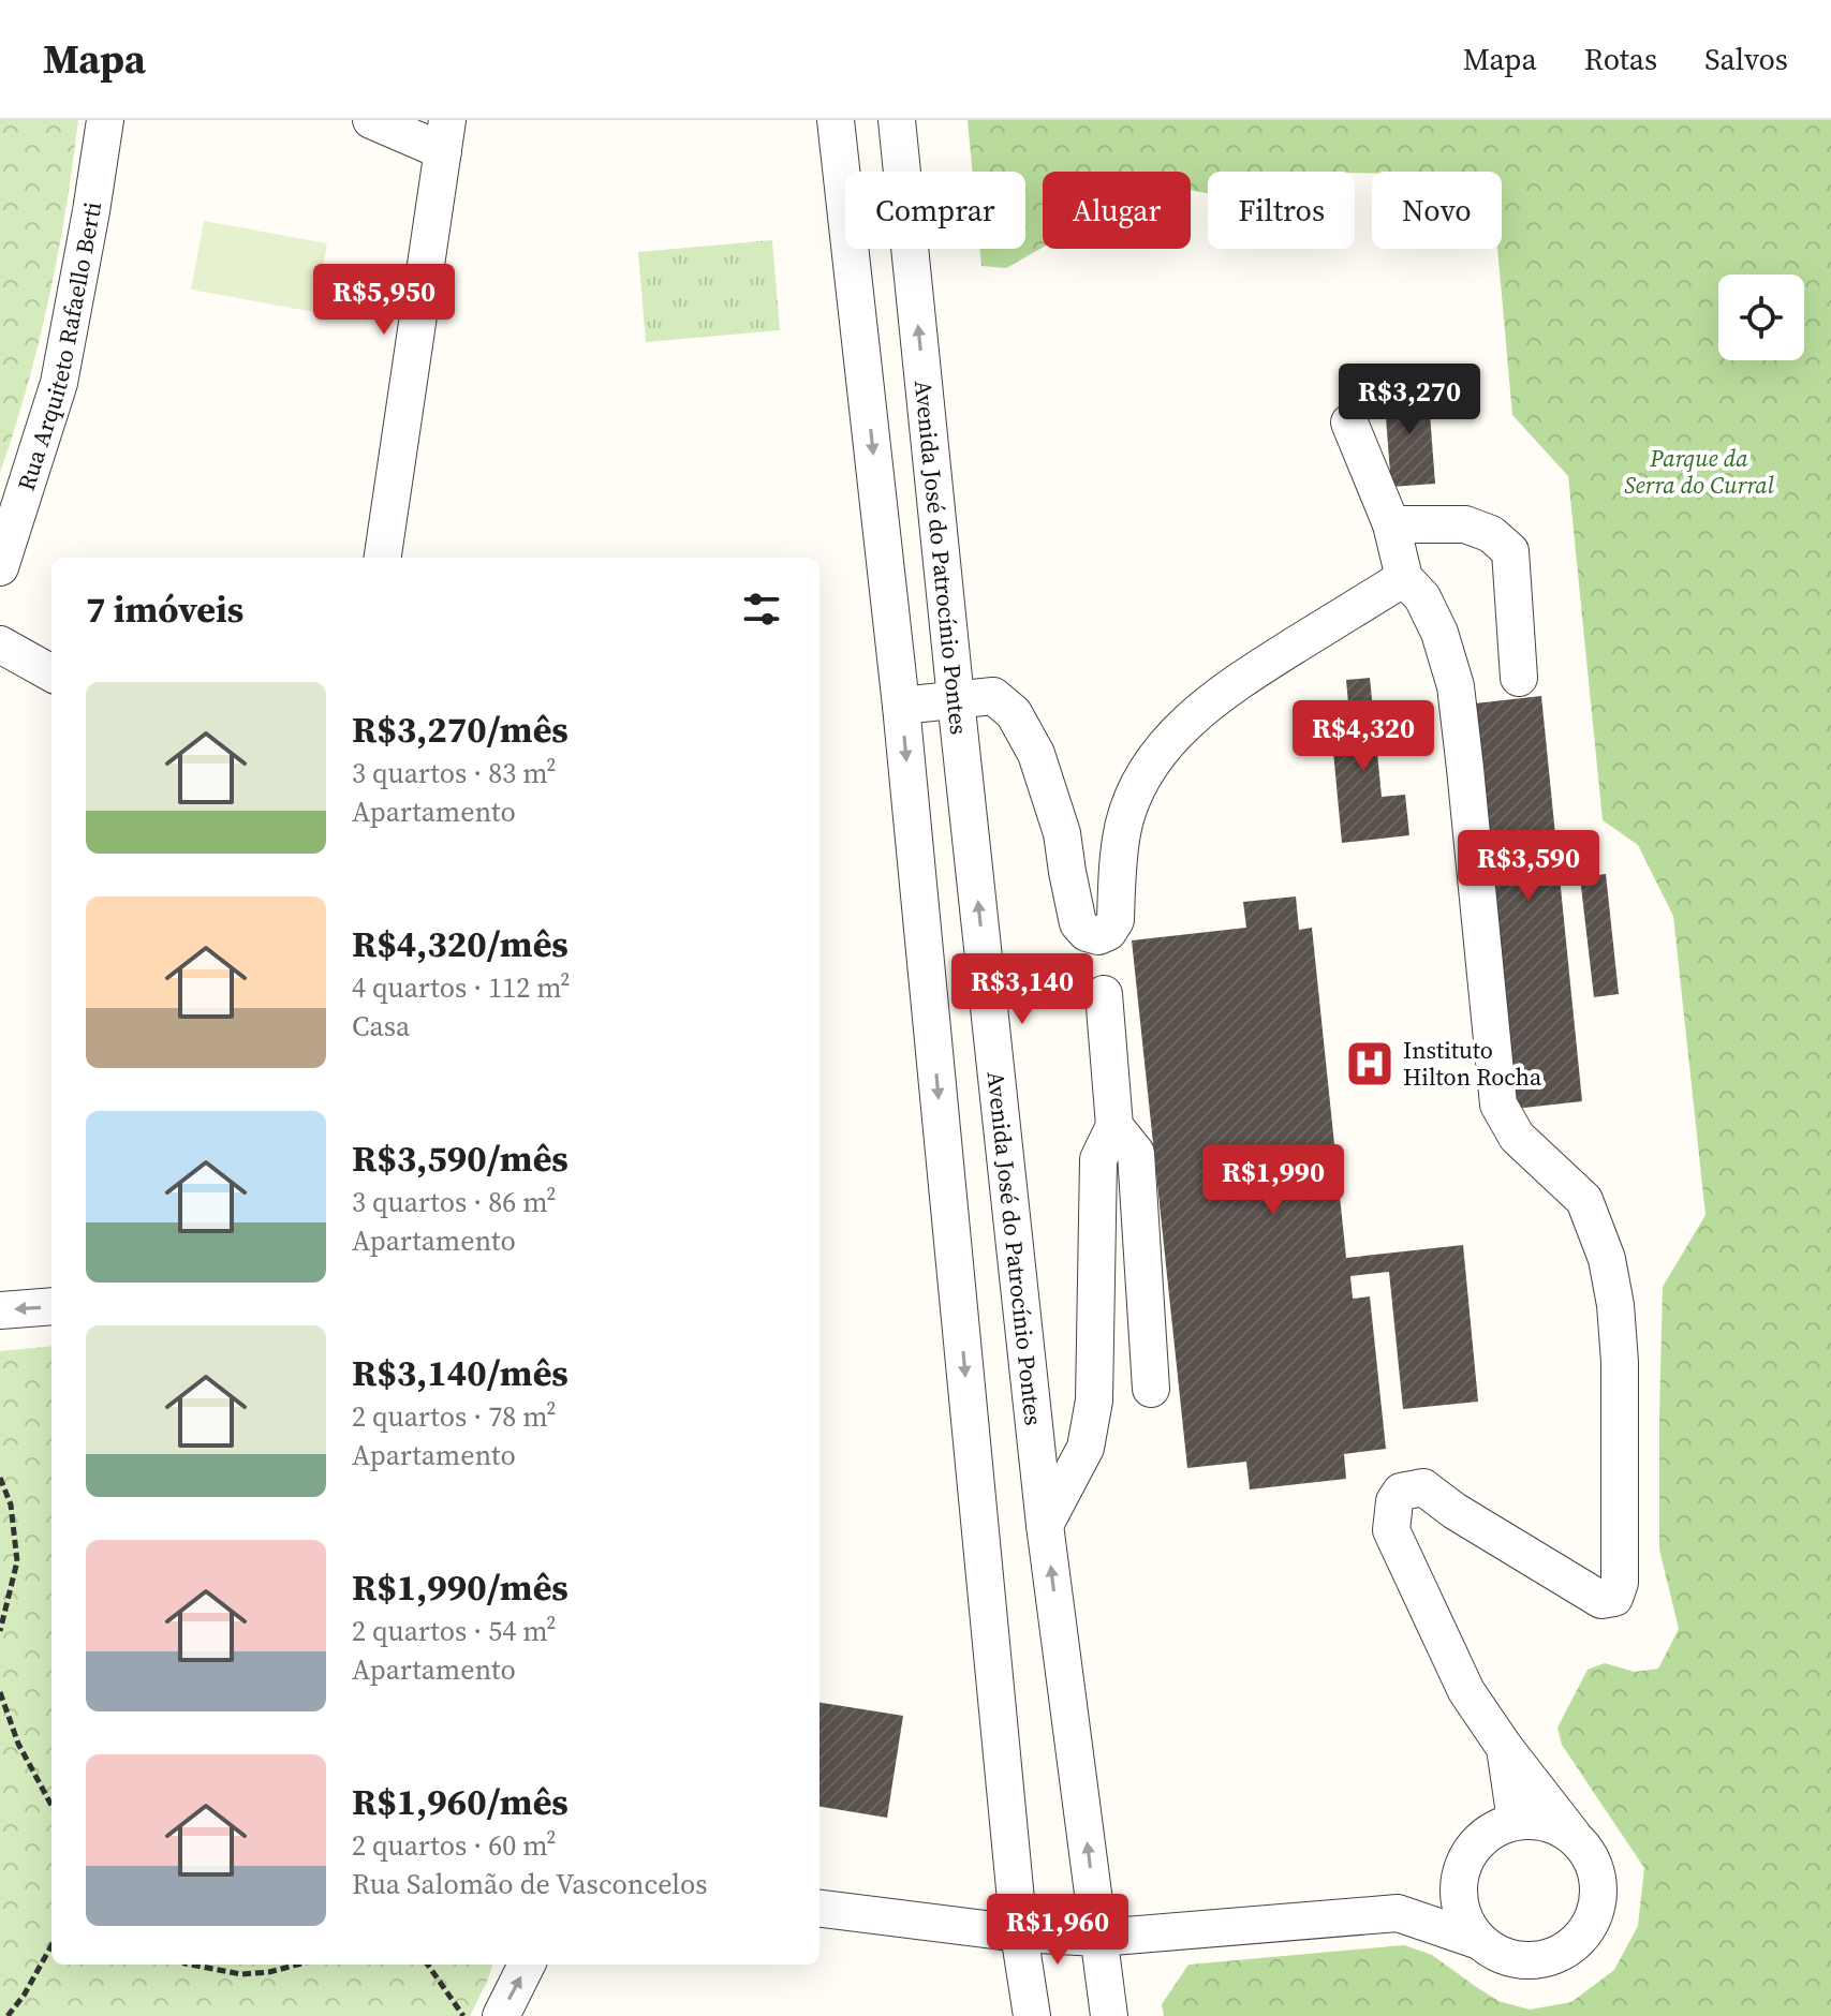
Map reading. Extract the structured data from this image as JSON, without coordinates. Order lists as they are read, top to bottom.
{
  "streets": {
    "street": ["Rua Arquiteto Rafaello Berti", "Avenida José do Patrocínio Pontes"]
  },
  "parks": ["Parque da Serra do Curral"],
  "places": {
    "hospital": ["Instituto Hilton Rocha"]
  },
  "page": {
    "header": "Mapa",
    "nav": ["Mapa", "Rotas", "Salvos"],
    "chip": [
      "Comprar",
      "Alugar",
      "Filtros",
      "Novo"
    ],
    "price": [
      "R$5,950",
      "R$3,270",
      "R$4,320",
      "R$3,590",
      "R$3,140",
      "R$1,990",
      "R$1,960"
    ],
    "heading": "7 imóveis",
    "list": [
      {
        "name": "R$3,270/mês",
        "note": "3 quartos · 83 m² · Apartamento"
      },
      {
        "name": "R$4,320/mês",
        "note": "4 quartos · 112 m² · Casa"
      },
      {
        "name": "R$3,590/mês",
        "note": "3 quartos · 86 m² · Apartamento"
      },
      {
        "name": "R$3,140/mês",
        "note": "2 quartos · 78 m² · Apartamento"
      },
      {
        "name": "R$1,990/mês",
        "note": "2 quartos · 54 m² · Apartamento"
      },
      {
        "name": "R$1,960/mês",
        "note": "2 quartos · 60 m² · Rua Salomão de Vasconcelos"
      }
    ]
  }
}
